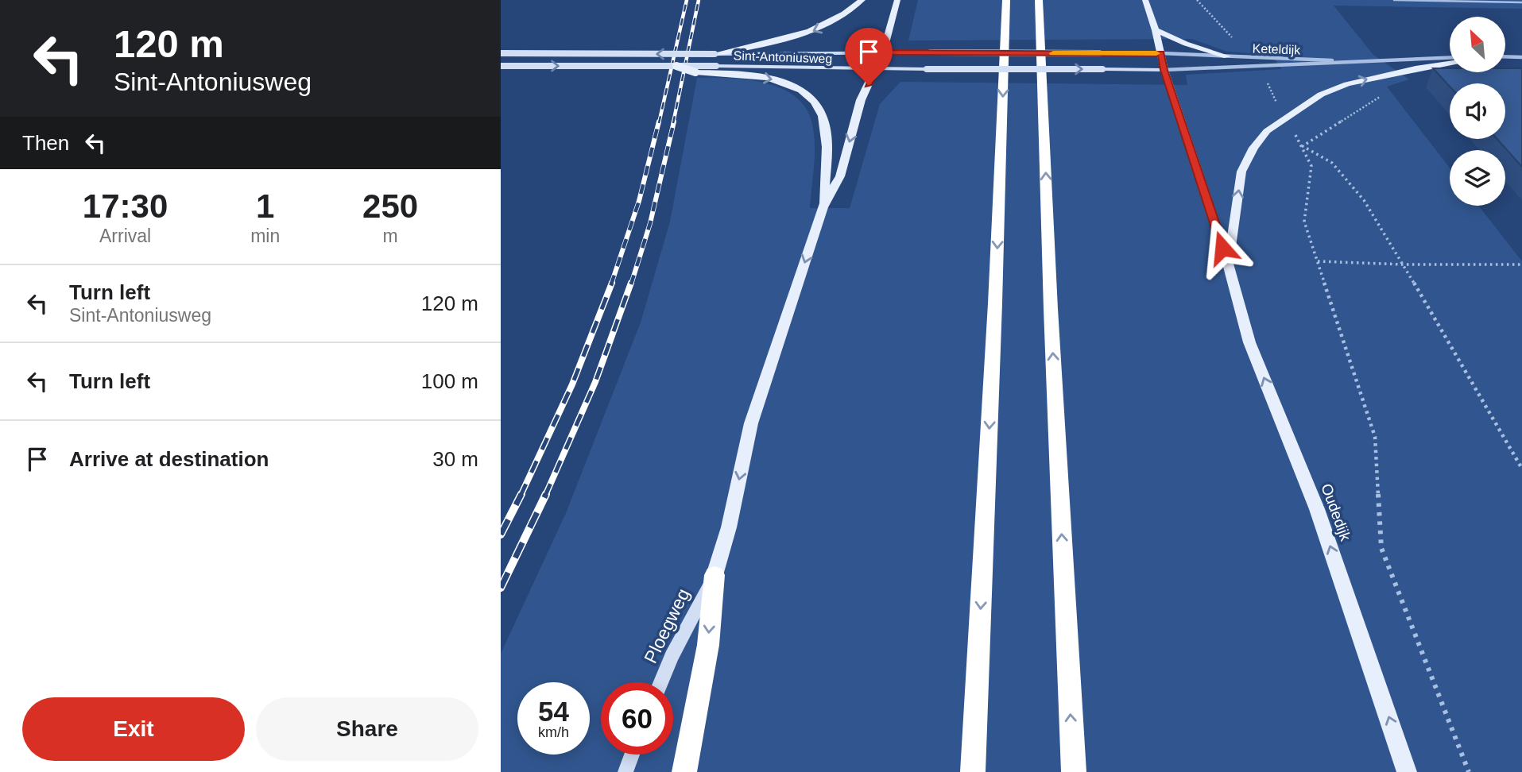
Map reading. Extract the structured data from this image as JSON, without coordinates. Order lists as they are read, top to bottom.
{
  "streets": {
    "main road": ["Sint-Antoniusweg", "Oudedijk", "Ploegweg"],
    "street": ["Keteldijk"]
  },
  "crossings": [
    ["Keteldijk", "Sint-Antoniusweg"],
    ["Keteldijk", "Oudedijk"],
    ["Sint-Antoniusweg", "Oudedijk"]
  ],
  "one_way": ["Oudedijk"],
  "north": "top left",
  "page": {
    "turn": ["120 m", "Sint-Antoniusweg"],
    "then": "Then",
    "eta": [
      "17:30",
      "Arrival",
      "1",
      "min",
      "250",
      "m"
    ],
    "list": [
      {
        "name": "Turn left",
        "note": "Sint-Antoniusweg",
        "value": "120 m"
      },
      {
        "name": "Turn left",
        "value": "100 m"
      },
      {
        "name": "Arrive at destination",
        "value": "30 m"
      }
    ],
    "speed": "54 km/h",
    "limit": "60",
    "buttons": ["Exit", "Share"]
  }
}
